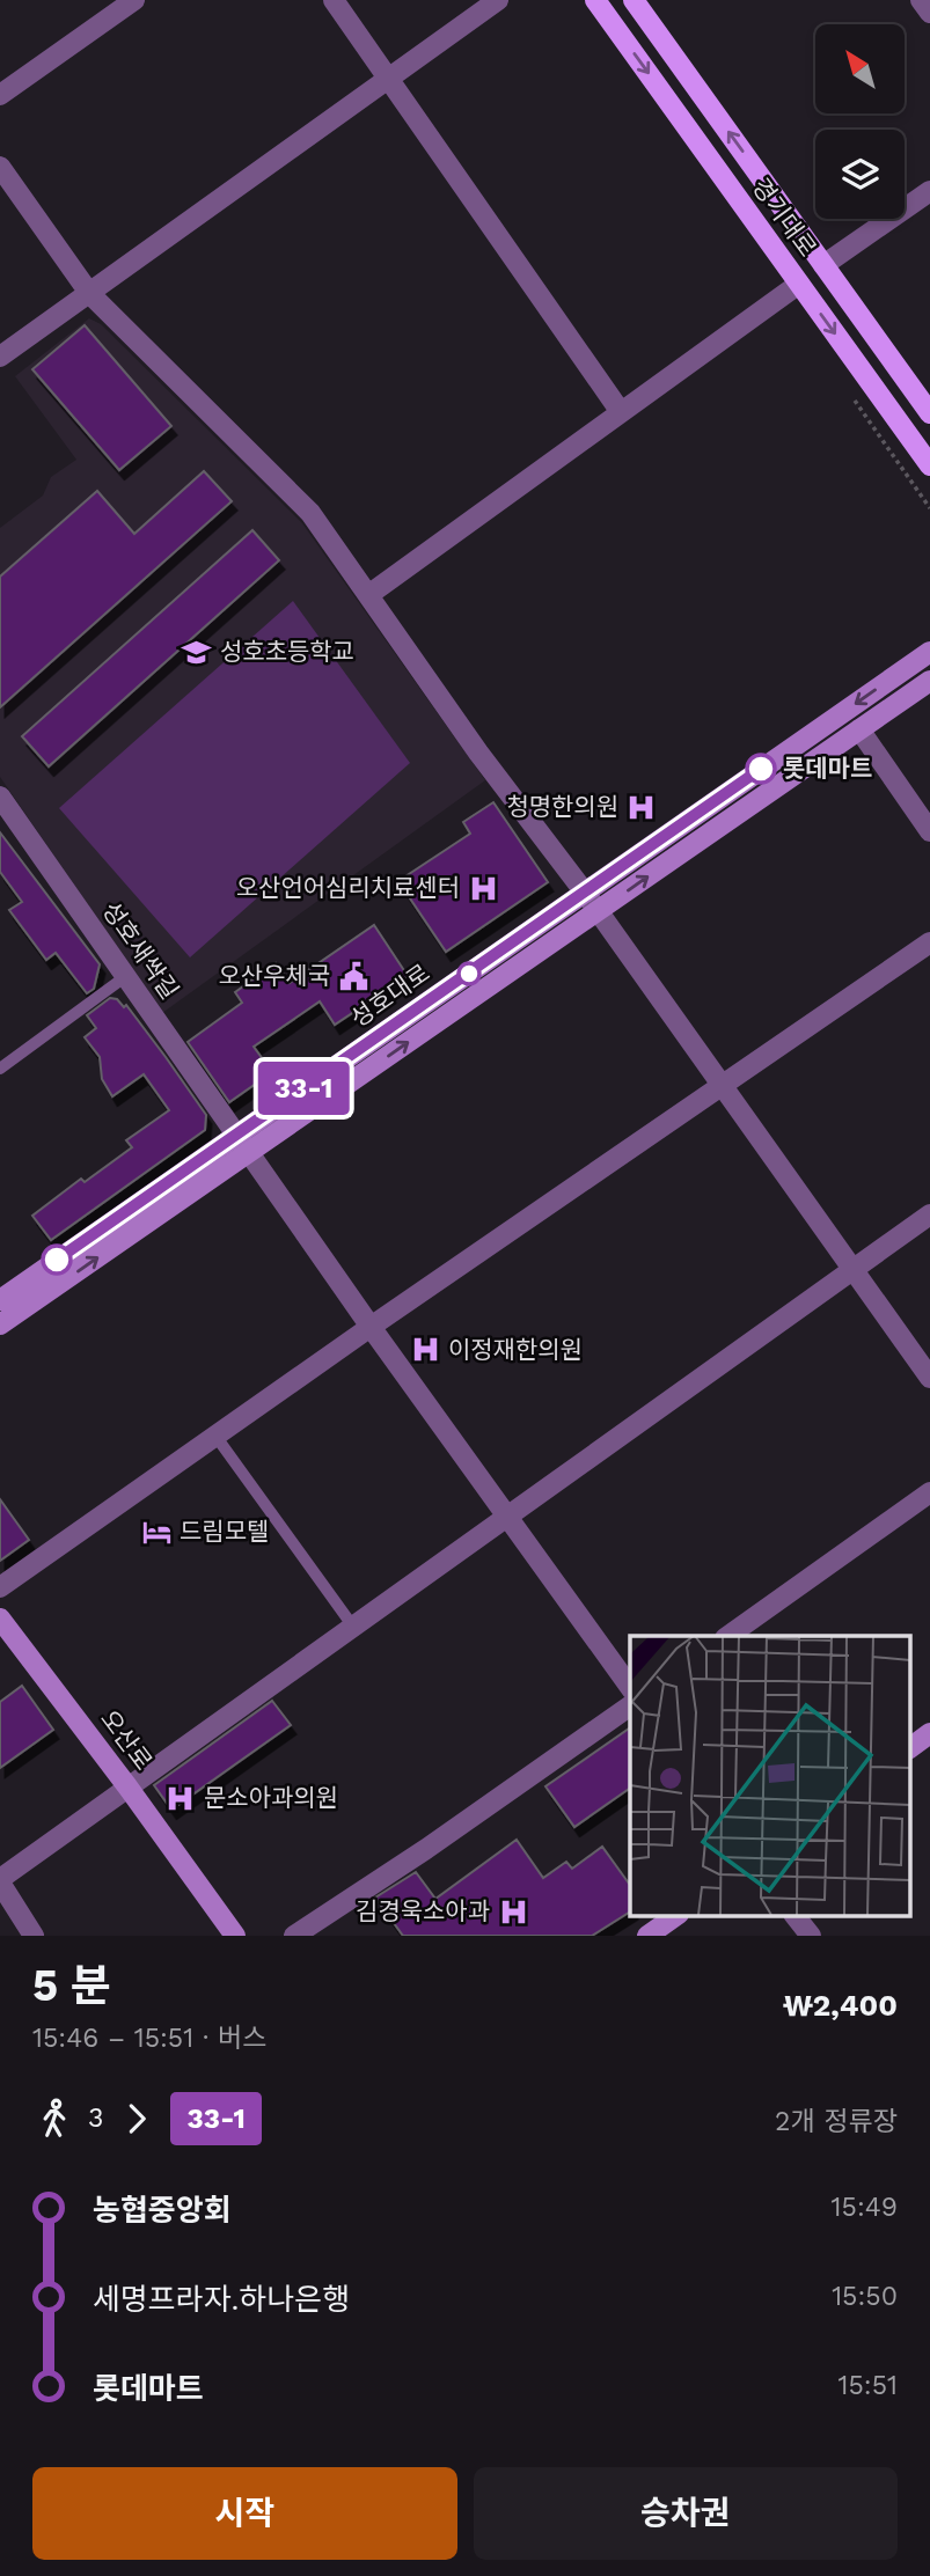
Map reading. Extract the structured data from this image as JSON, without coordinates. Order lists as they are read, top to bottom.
{
  "streets": {
    "main road": ["경기대로", "성호대로", "오산로"],
    "street": ["성호새싹길"]
  },
  "crossings": [
    ["성호새싹길", "성호대로"]
  ],
  "places": {
    "school or university": ["성호초등학교"],
    "other": ["롯데마트"],
    "hospital": [
      "청명한의원",
      "오산언어심리치료센터",
      "이정재한의원",
      "문소아과의원",
      "김경욱소아과"
    ],
    "public building": ["오산우체국"],
    "hotel": ["드림모텔"]
  },
  "lines": ["bus line 33-1"],
  "north": "top left",
  "page": {
    "on_map": "33-1",
    "heading": ["5 분", "15:46 – 15:51 · 버스", "₩2,400"],
    "legs": ["3", "33-1", "2개 정류장"],
    "list": [
      {
        "name": "농협중앙회",
        "value": "15:49"
      },
      {
        "name": "세명프라자.하나은행",
        "value": "15:50"
      },
      {
        "name": "롯데마트",
        "value": "15:51"
      }
    ],
    "buttons": ["시작", "승차권"]
  }
}
